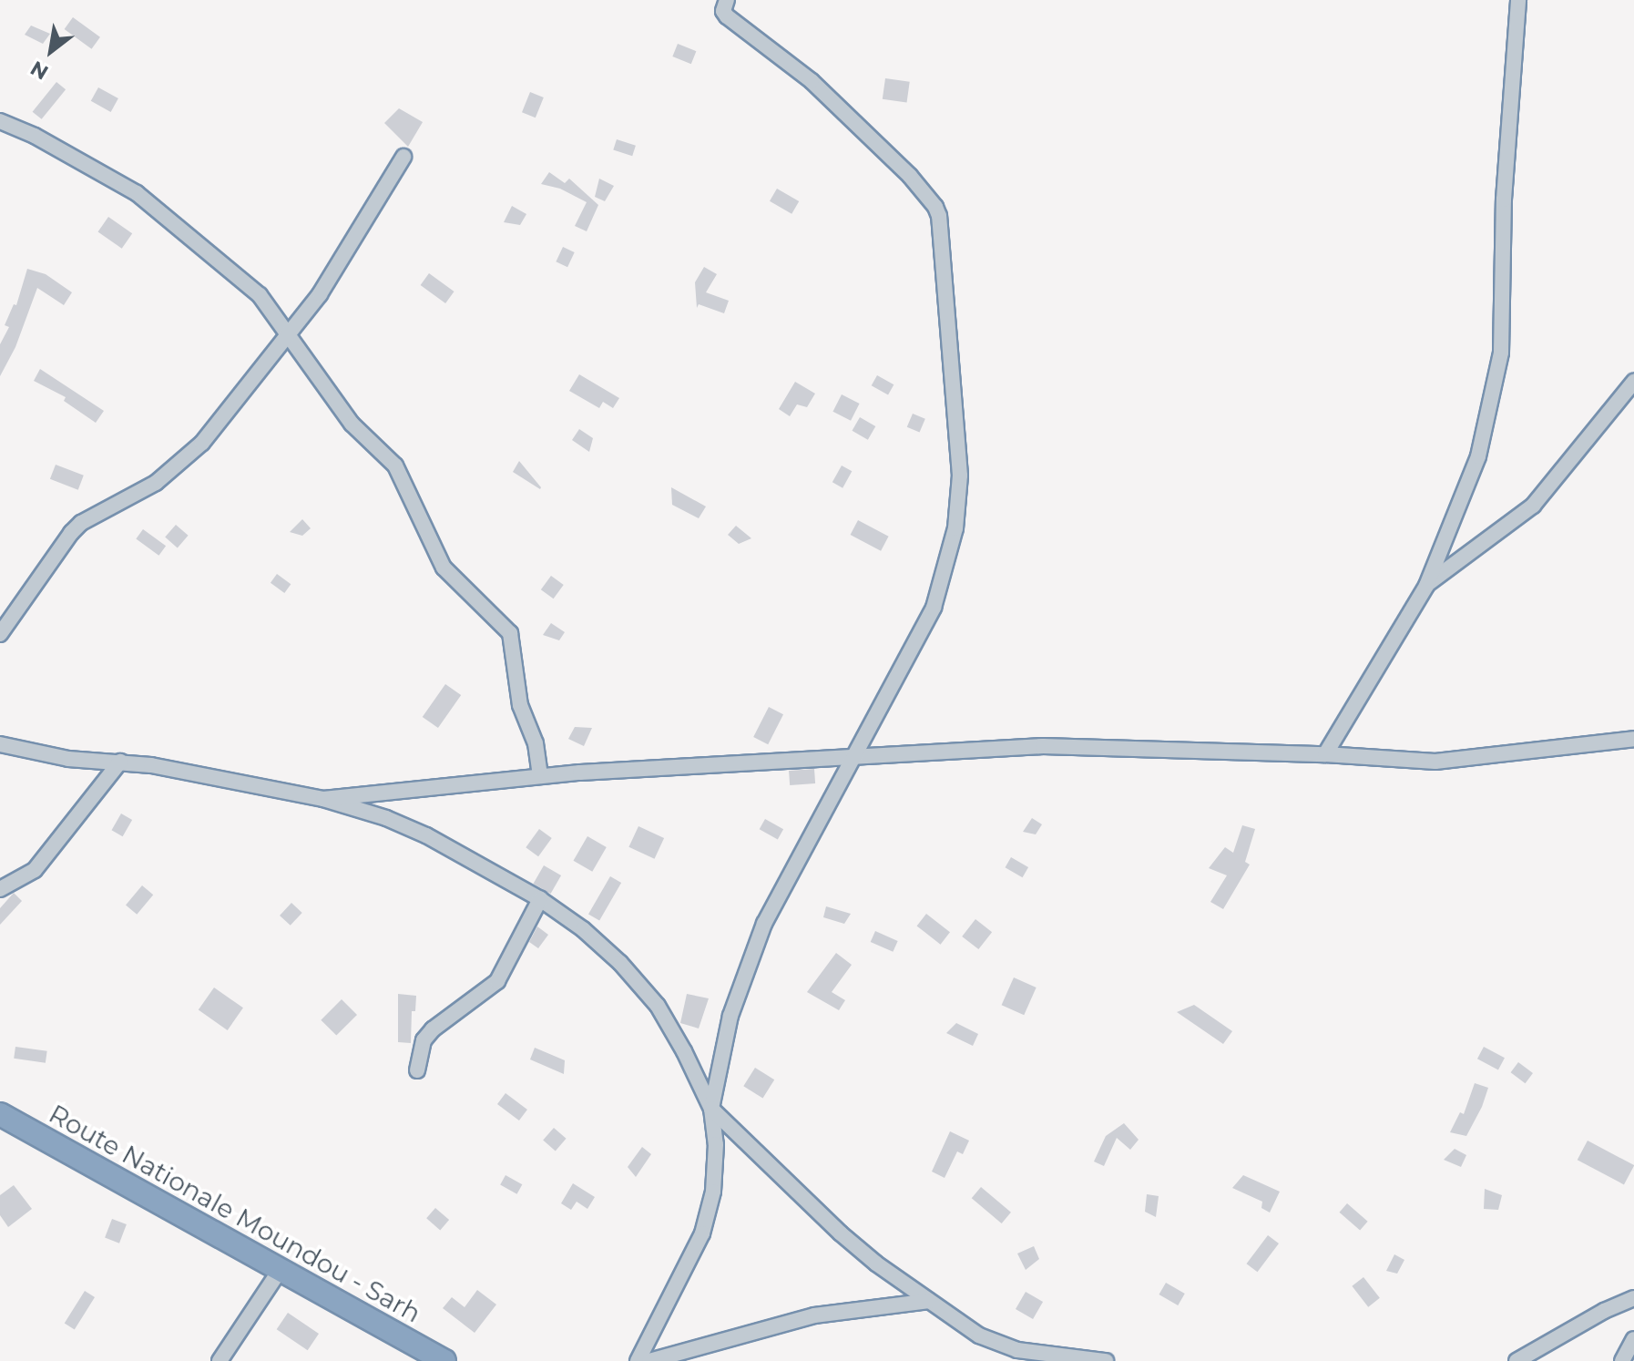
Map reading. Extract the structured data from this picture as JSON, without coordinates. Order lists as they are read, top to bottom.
{
  "streets": {
    "highway": ["Route Nationale Moundou - Sarh"]
  },
  "north": "bottom left"
}
